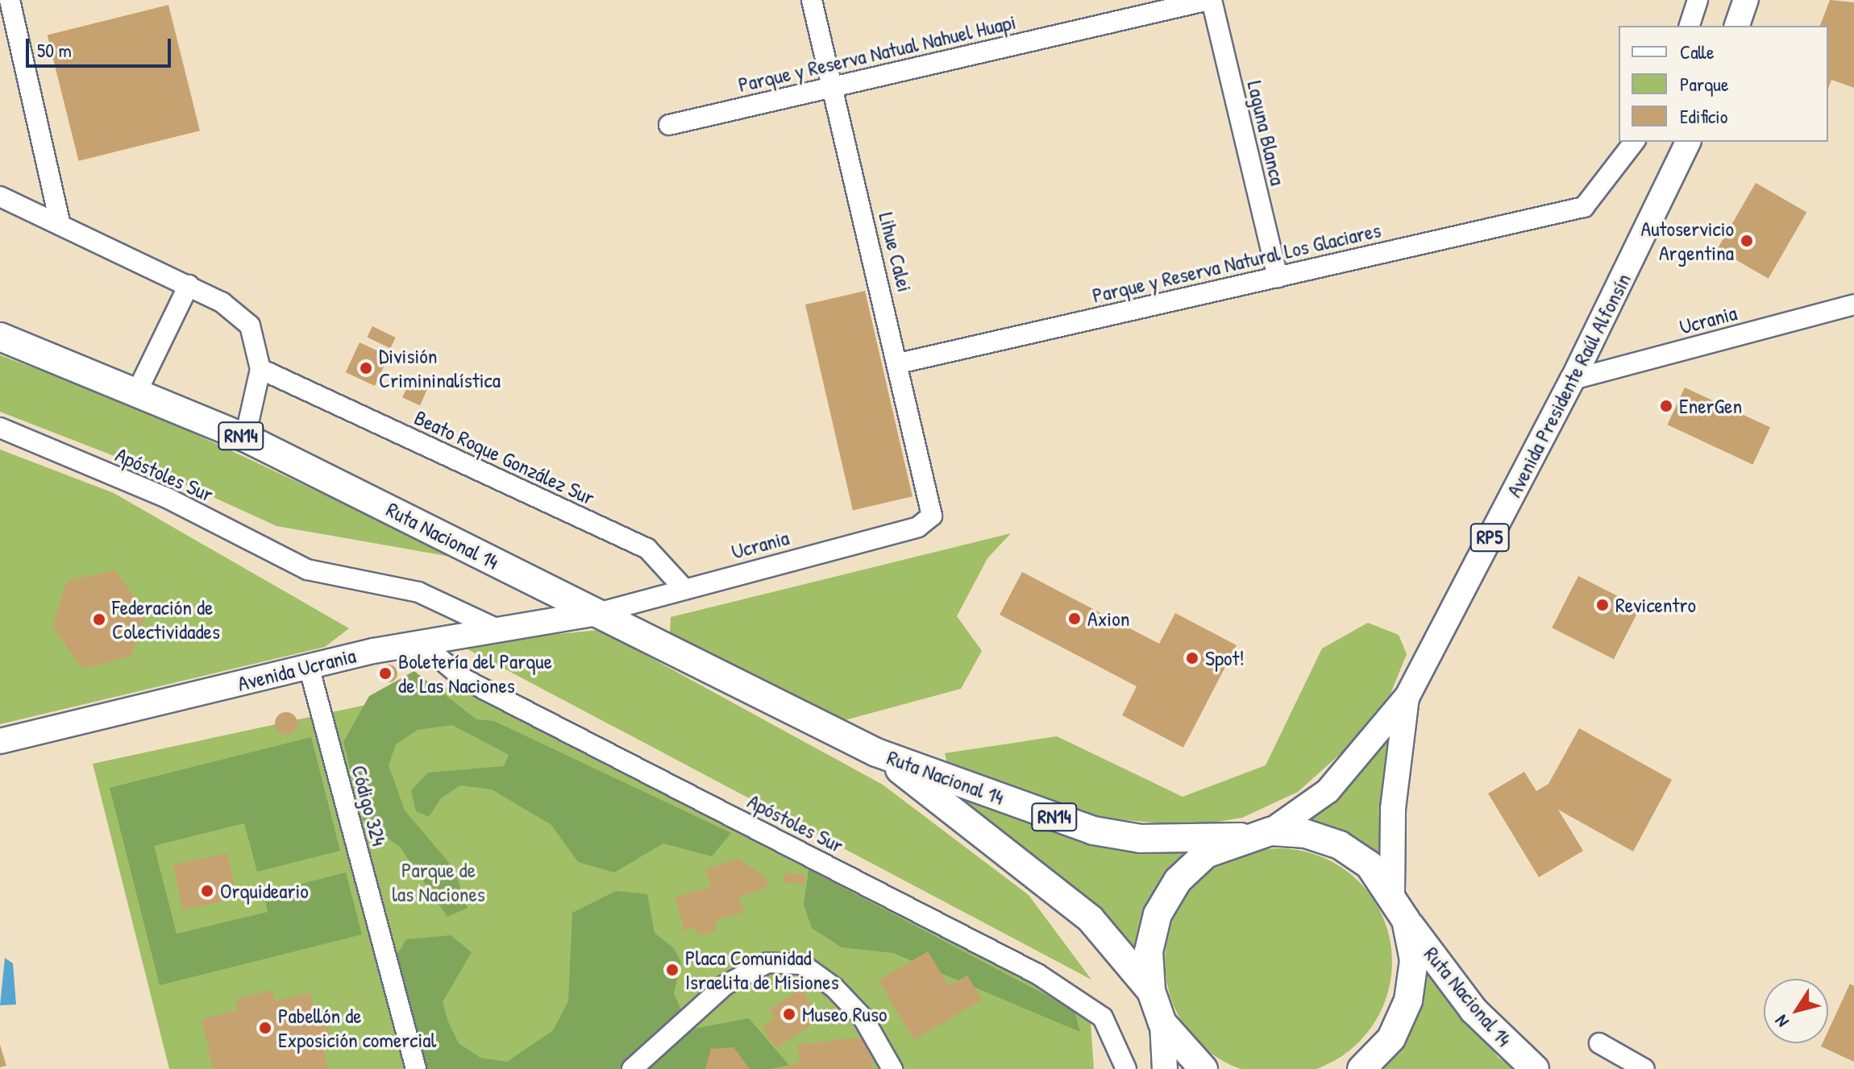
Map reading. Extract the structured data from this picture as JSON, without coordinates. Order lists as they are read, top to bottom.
{
  "streets": {
    "highway": ["RN14", "Ruta Nacional 14"],
    "main road": ["Avenida Presidente Raúl Alfonsín", "RP5", "Avenida Ucrania"],
    "street": [
      "Parque y Reserva Natual Nahuel Huapi",
      "Laguna Blanca",
      "Lihue Calei",
      "Parque y Reserva Natural Los Glaciares",
      "Ucrania",
      "Beato Roque González Sur",
      "Apóstoles Sur",
      "Código 324"
    ]
  },
  "crossings": [
    ["Parque y Reserva Natual Nahuel Huapi", "Laguna Blanca"],
    ["Parque y Reserva Natual Nahuel Huapi", "Lihue Calei"],
    ["Laguna Blanca", "Parque y Reserva Natural Los Glaciares"],
    ["Lihue Calei", "Parque y Reserva Natural Los Glaciares"],
    ["Lihue Calei", "Ucrania"],
    ["Ucrania", "Avenida Presidente Raúl Alfonsín"],
    ["Ucrania", "Beato Roque González Sur"],
    ["Ucrania", "Ruta Nacional 14"],
    ["Ucrania", "Avenida Ucrania"],
    ["Avenida Presidente Raúl Alfonsín", "RN14"],
    ["RN14", "Ruta Nacional 14"],
    ["Apóstoles Sur", "Avenida Ucrania"],
    ["Ruta Nacional 14", "Avenida Ucrania"],
    ["Avenida Ucrania", "Código 324"]
  ],
  "parks": ["Parque de las Naciones"],
  "places": [
    "Autoservicio Argentina",
    "División Crimininalística",
    "EnerGen",
    "Revicentro",
    "Axion",
    "Federación de Colectividades",
    "Spot!",
    "Boletería del Parque de Las Naciones",
    "Orquideario",
    "Placa Comunidad Israelita de Misiones",
    "Museo Ruso",
    "Pabellón de Exposición comercial"
  ],
  "legend": ["Calle", "Parque", "Edificio"],
  "scale_bar": "50 m",
  "north": "bottom left"
}
